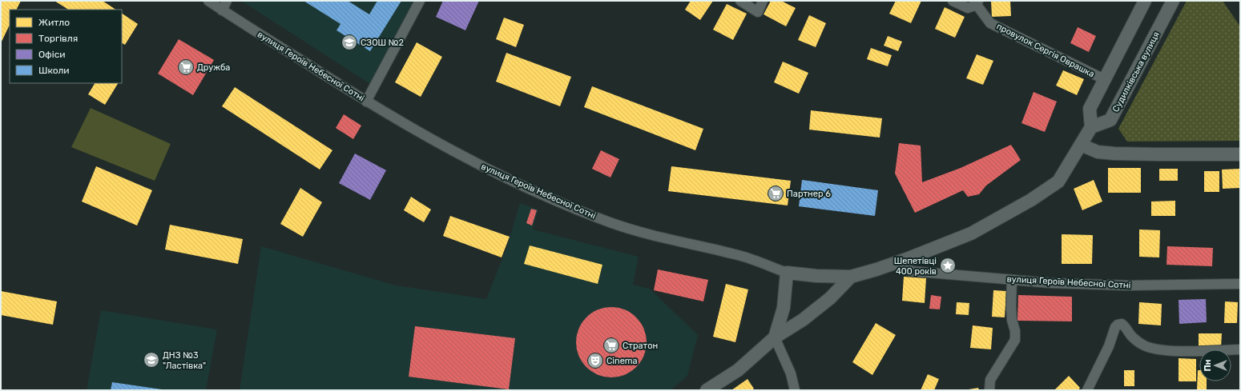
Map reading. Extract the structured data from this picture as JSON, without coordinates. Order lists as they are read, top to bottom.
{
  "streets": {
    "main road": ["вулиця Героїв Небесної Сотні", "Судилківська вулиця"],
    "street": ["провулок Сергія Оврашка"]
  },
  "crossings": [
    ["вулиця Героїв Небесної Сотні", "Судилківська вулиця"]
  ],
  "places": {
    "school or university": ["СЗОШ №2", "ДНЗ №3 \"Ластівка\""],
    "supermarket": ["Дружба", "Партнер 6", "Стратон"],
    "place": ["Шепетівці 400 років"],
    "theatre": ["Cinema"]
  },
  "legend": [
    "Житло",
    "Торгівля",
    "Офіси",
    "Школи"
  ],
  "north": "left"
}
